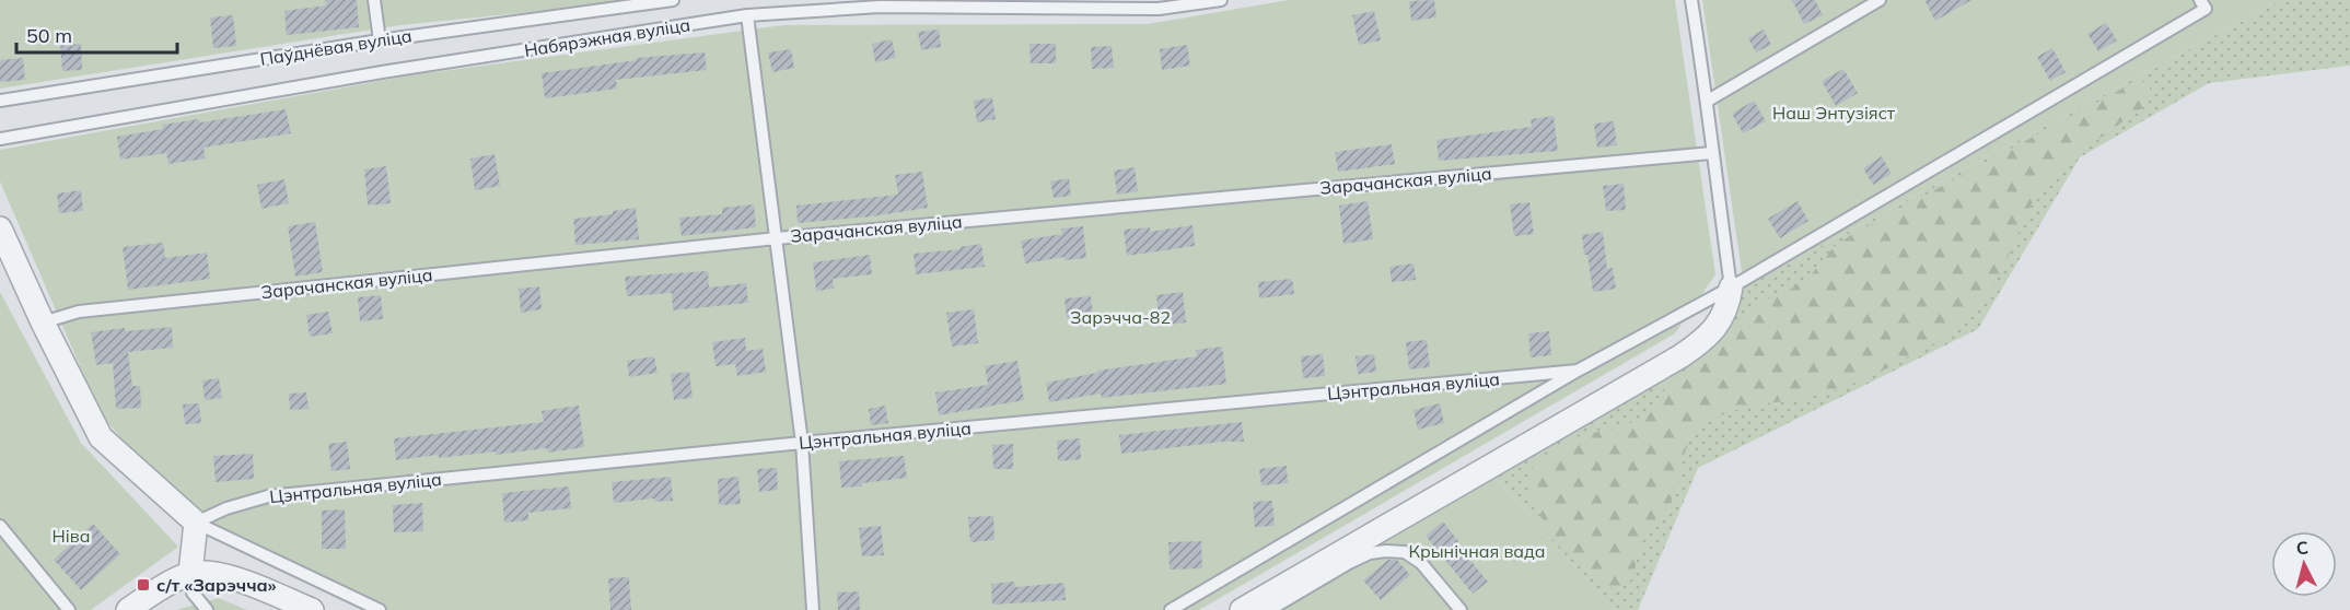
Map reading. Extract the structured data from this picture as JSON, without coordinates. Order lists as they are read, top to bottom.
{
  "streets": {
    "lane": [
      "Набярэжная вуліца",
      "Паўднёвая вуліца",
      "Зарачанская вуліца",
      "Цэнтральная вуліца"
    ]
  },
  "parks": [
    "Наш Энтузіяст",
    "Зарэчча-82",
    "Ніва",
    "Крынічная вада"
  ],
  "places": {
    "transit": ["с/т «Зарэчча»"]
  },
  "scale_bar": "50 m",
  "north": "top"
}
